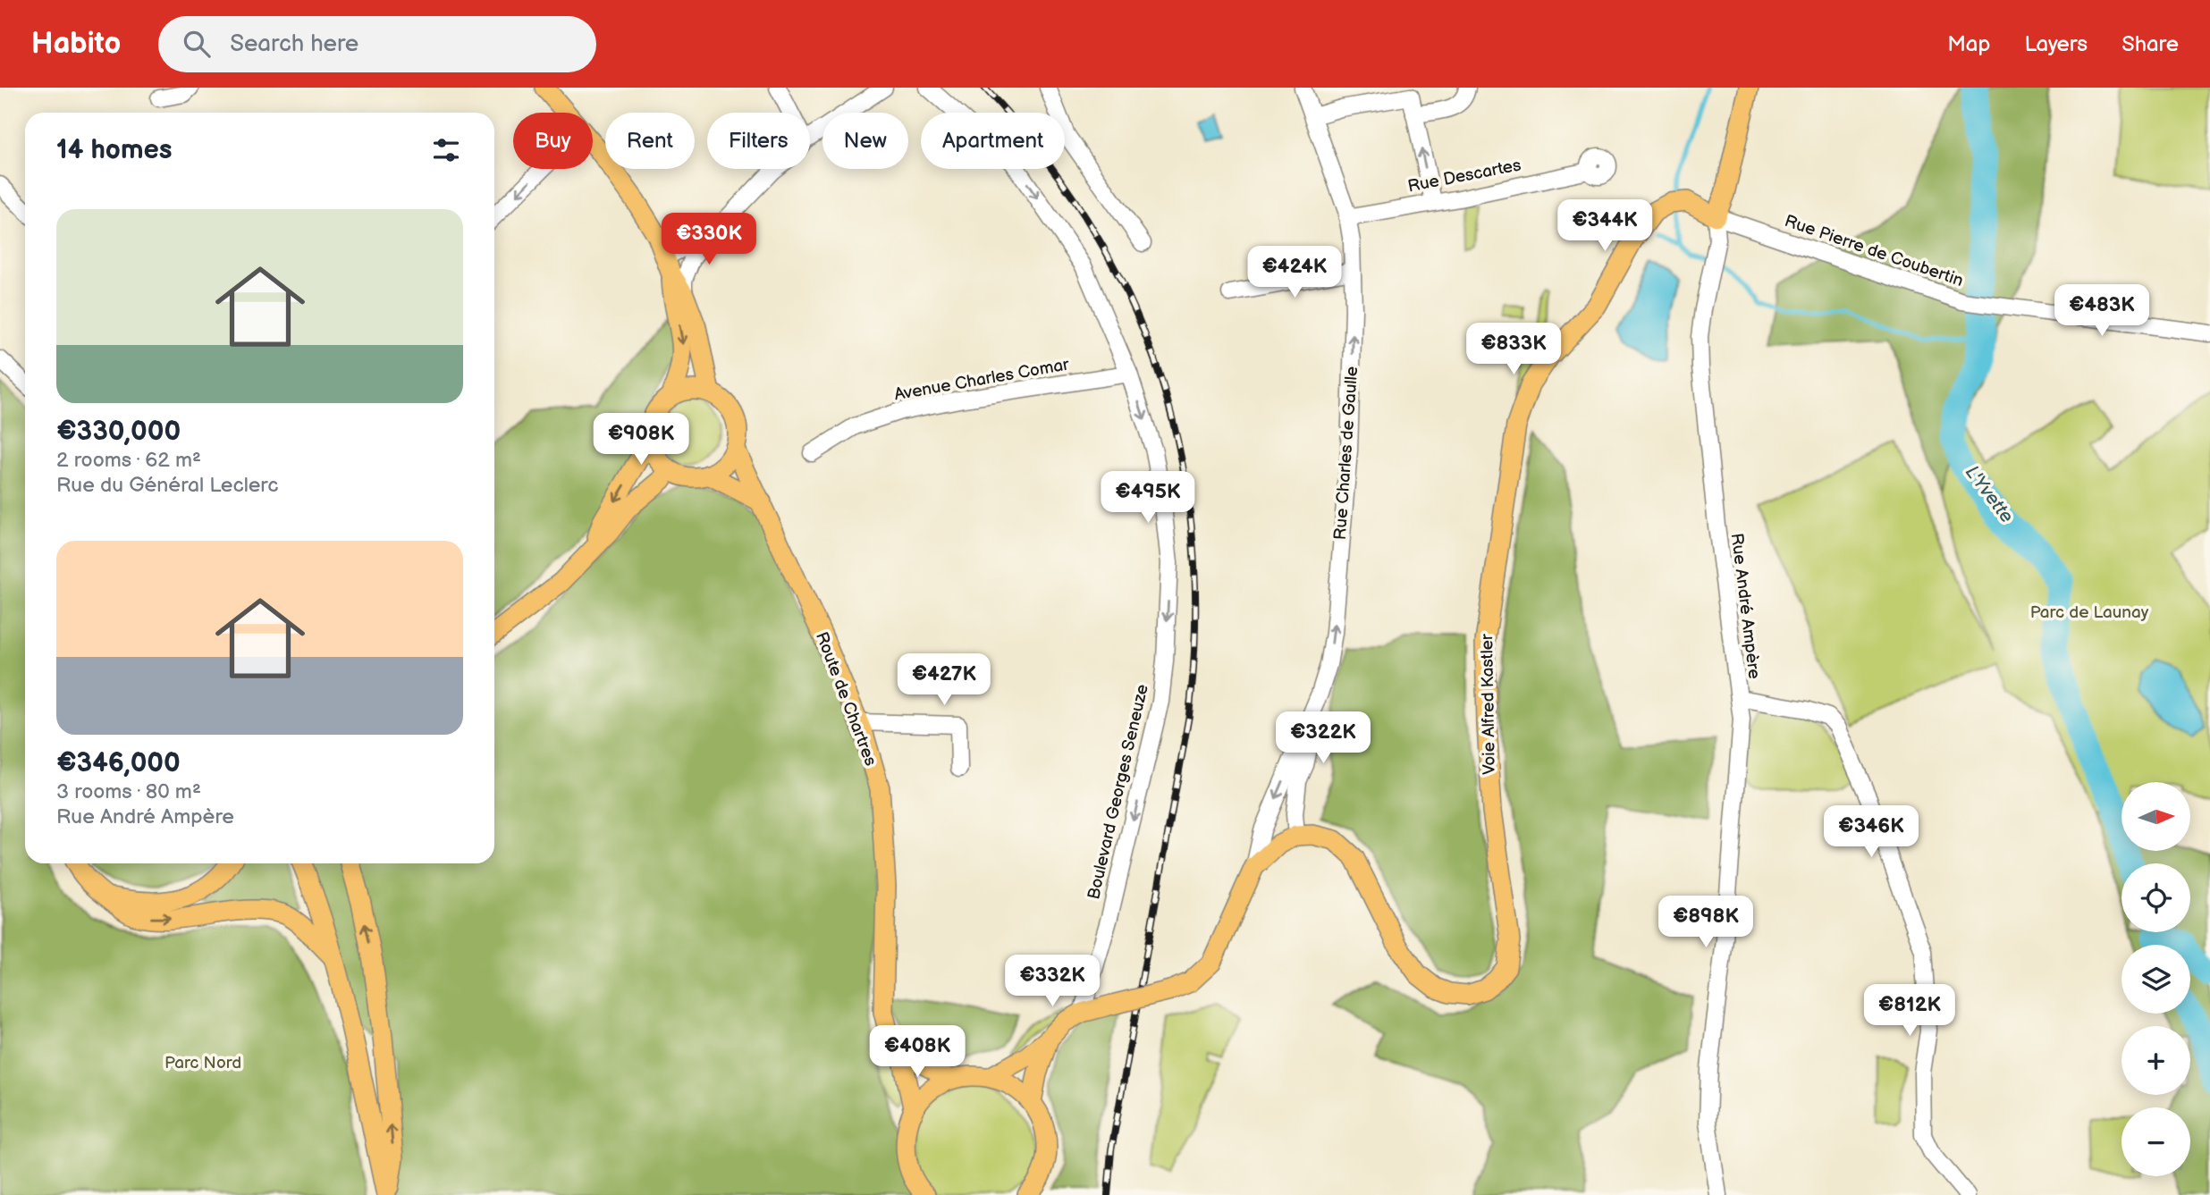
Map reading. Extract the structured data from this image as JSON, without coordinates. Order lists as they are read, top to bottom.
{
  "streets": {
    "main road": ["Rue Charles de Gaulle", "Route de Chartres", "Voie Alfred Kastler"],
    "street": [
      "Rue Descartes",
      "Rue Pierre de Coubertin",
      "Avenue Charles Comar",
      "Rue André Ampère",
      "Boulevard Georges Seneuze"
    ]
  },
  "crossings": [
    ["Rue Descartes", "Rue Charles de Gaulle"],
    ["Rue Pierre de Coubertin", "Rue André Ampère"],
    ["Rue Pierre de Coubertin", "Voie Alfred Kastler"],
    ["Avenue Charles Comar", "Boulevard Georges Seneuze"],
    ["Rue Charles de Gaulle", "Voie Alfred Kastler"],
    ["Rue Charles de Gaulle", "Boulevard Georges Seneuze"],
    ["Rue André Ampère", "Voie Alfred Kastler"]
  ],
  "one_way": ["Boulevard Georges Seneuze"],
  "water": ["L'Yvette"],
  "parks": ["Parc de Launay", "Parc Nord"],
  "north": "right",
  "page": {
    "header": "Habito",
    "search": "Search here",
    "nav": ["Map", "Layers", "Share"],
    "chip": [
      "Buy",
      "Rent",
      "Filters",
      "New",
      "Apartment"
    ],
    "heading": "14 homes",
    "list": [
      {
        "name": "€330,000",
        "note": "2 rooms · 62 m² · Rue du Général Leclerc"
      },
      {
        "name": "€346,000",
        "note": "3 rooms · 80 m² · Rue André Ampère"
      }
    ],
    "price": [
      "€344K",
      "€330K",
      "€424K",
      "€483K",
      "€833K",
      "€908K",
      "€495K",
      "€427K",
      "€322K",
      "€346K",
      "€898K",
      "€332K",
      "€812K",
      "€408K"
    ],
    "map_buttons": ["+", "−"]
  }
}
